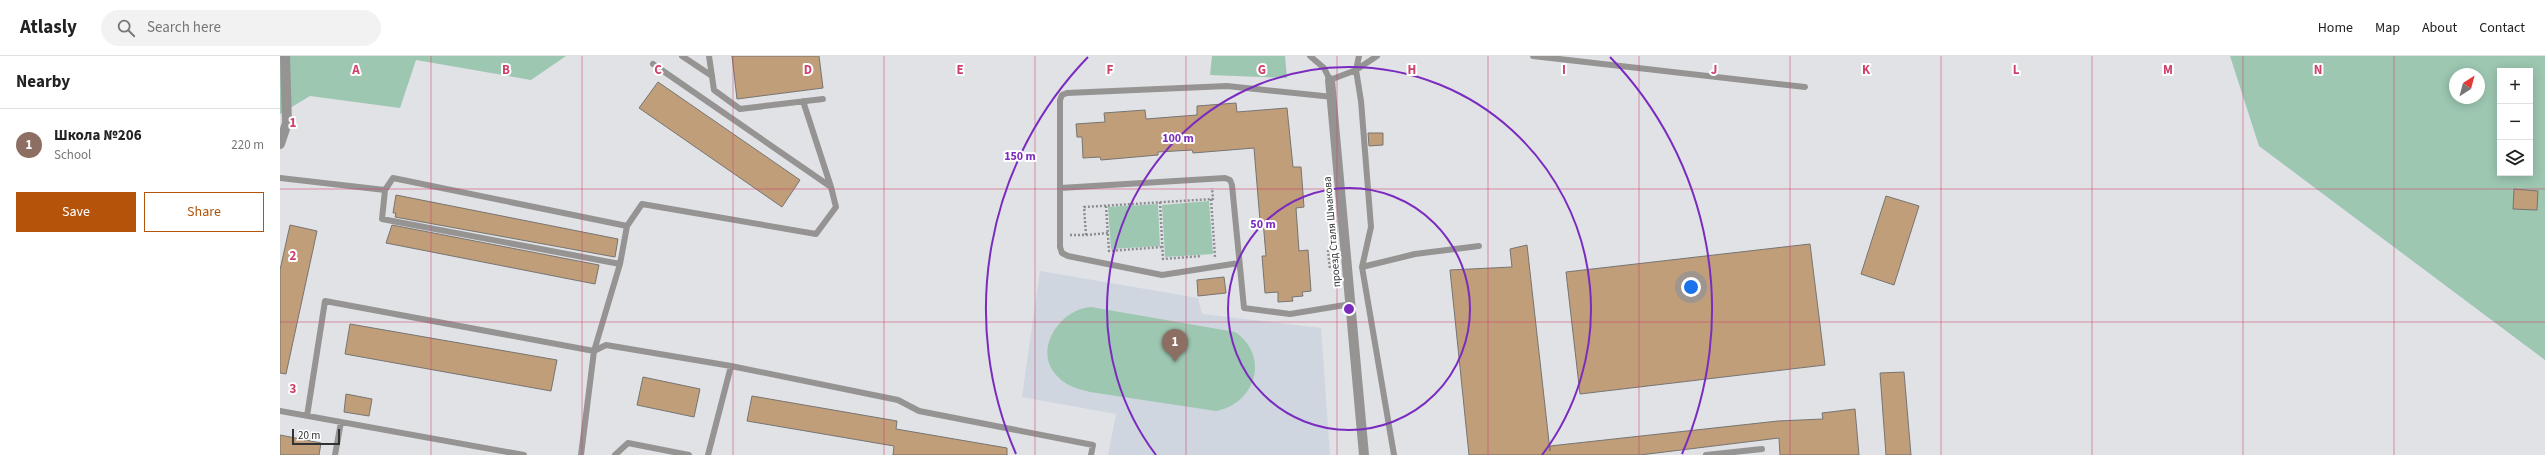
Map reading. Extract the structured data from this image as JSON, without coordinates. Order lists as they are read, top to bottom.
{
  "streets": {
    "street": ["проезд Сталя Шмакова"]
  },
  "scale_bar": "20 m",
  "north": "top right",
  "page": {
    "header": "Atlasly",
    "search": "Search here",
    "nav": [
      "Home",
      "Map",
      "About",
      "Contact"
    ],
    "heading": "Nearby",
    "map_buttons": ["+", "−"],
    "list": [
      {
        "mark": "1",
        "name": "Школа №206",
        "note": "School",
        "value": "220 m"
      }
    ],
    "buttons": ["Save", "Share"],
    "pins": "1",
    "scale": "20 m"
  },
  "grid": {
    "columns": [
      "A",
      "B",
      "C",
      "D",
      "E",
      "F",
      "G",
      "H",
      "I",
      "J",
      "K",
      "L",
      "M",
      "N"
    ],
    "rows": ["1", "2", "3"]
  },
  "rings": ["100 m", "150 m", "50 m"]
}
